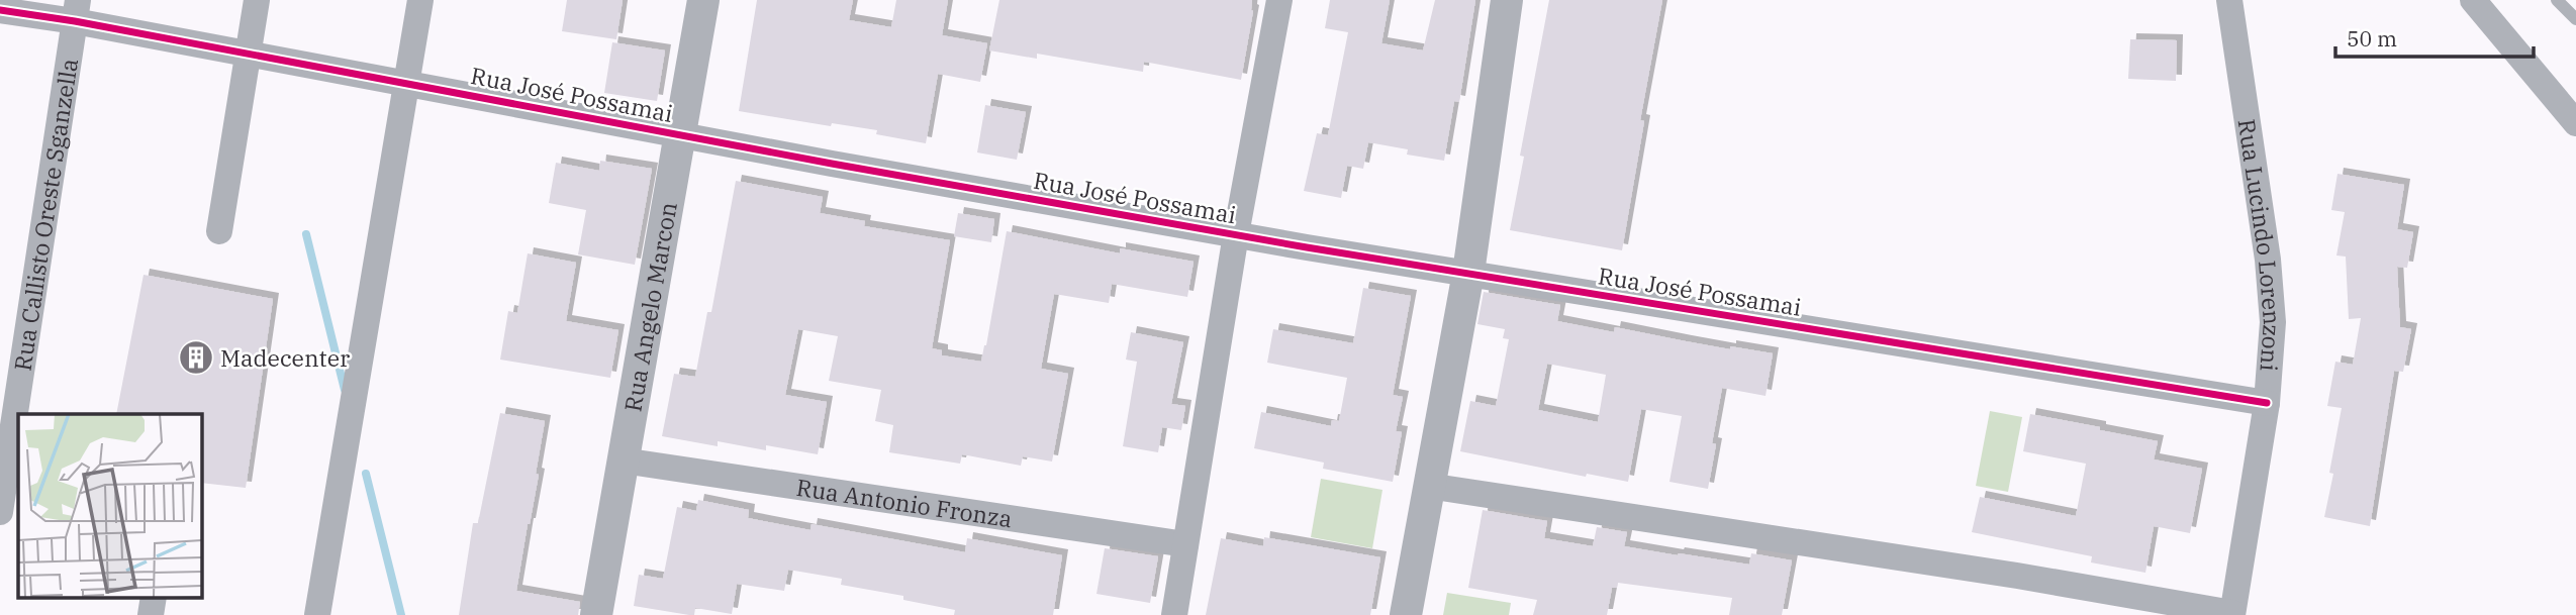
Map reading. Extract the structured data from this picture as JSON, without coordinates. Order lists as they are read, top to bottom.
{
  "streets": {
    "street": [
      "Rua José Possamai",
      "Rua Callisto Oreste Sganzella",
      "Rua Lucindo Lorenzoni",
      "Rua Angelo Marcon",
      "Rua Antonio Fronza"
    ]
  },
  "crossings": [
    ["Rua José Possamai", "Rua Callisto Oreste Sganzella"],
    ["Rua José Possamai", "Rua Lucindo Lorenzoni"],
    ["Rua José Possamai", "Rua Angelo Marcon"],
    ["Rua Angelo Marcon", "Rua Antonio Fronza"]
  ],
  "places": {
    "building": ["Madecenter"]
  },
  "scale_bar": "50 m"
}
